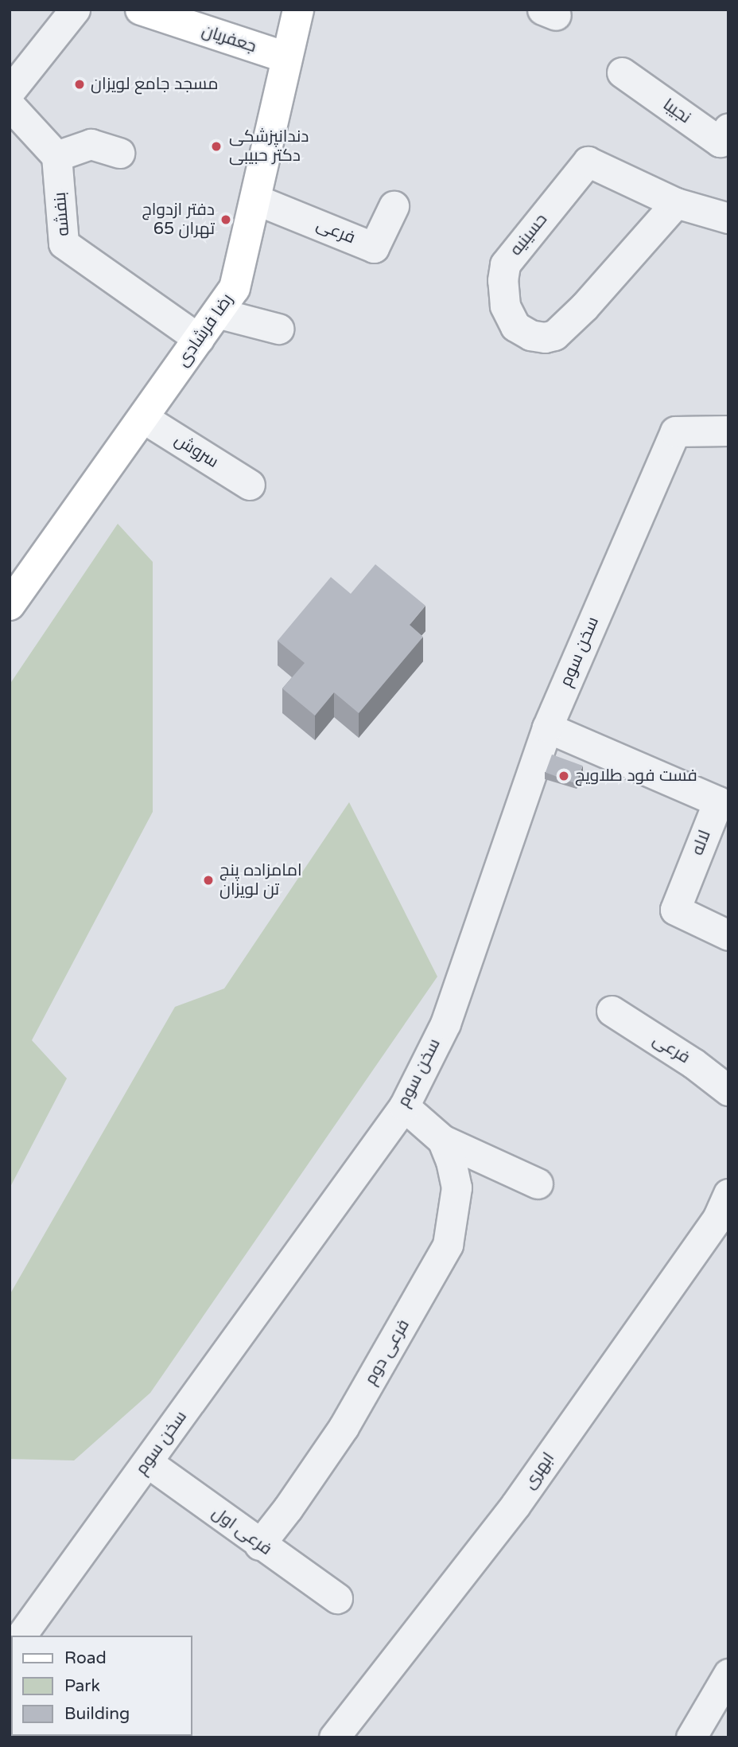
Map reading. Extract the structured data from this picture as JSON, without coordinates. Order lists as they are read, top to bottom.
{
  "streets": {
    "main road": ["جعفریان", "رضا فرشادی"],
    "street": [
      "نجیبا",
      "بنفشه",
      "فرعی",
      "حسینیه",
      "سروش",
      "سخن سوم",
      "لاله",
      "فرعی دوم",
      "ابهری",
      "فرعی اول"
    ]
  },
  "crossings": [
    ["جعفریان", "رضا فرشادی"],
    ["بنفشه", "رضا فرشادی"],
    ["فرعی", "رضا فرشادی"],
    ["رضا فرشادی", "سروش"],
    ["سخن سوم", "لاله"],
    ["سخن سوم", "فرعی اول"],
    ["فرعی دوم", "فرعی اول"]
  ],
  "places": [
    "مسجد جامع لویزان",
    "دندانپزشکی دکتر حبیبی",
    "دفتر ازدواج 65 تهران",
    "فست فود طلاویچ",
    "امامزاده پنج تن لویزان"
  ],
  "legend": ["Road", "Park", "Building"]
}
